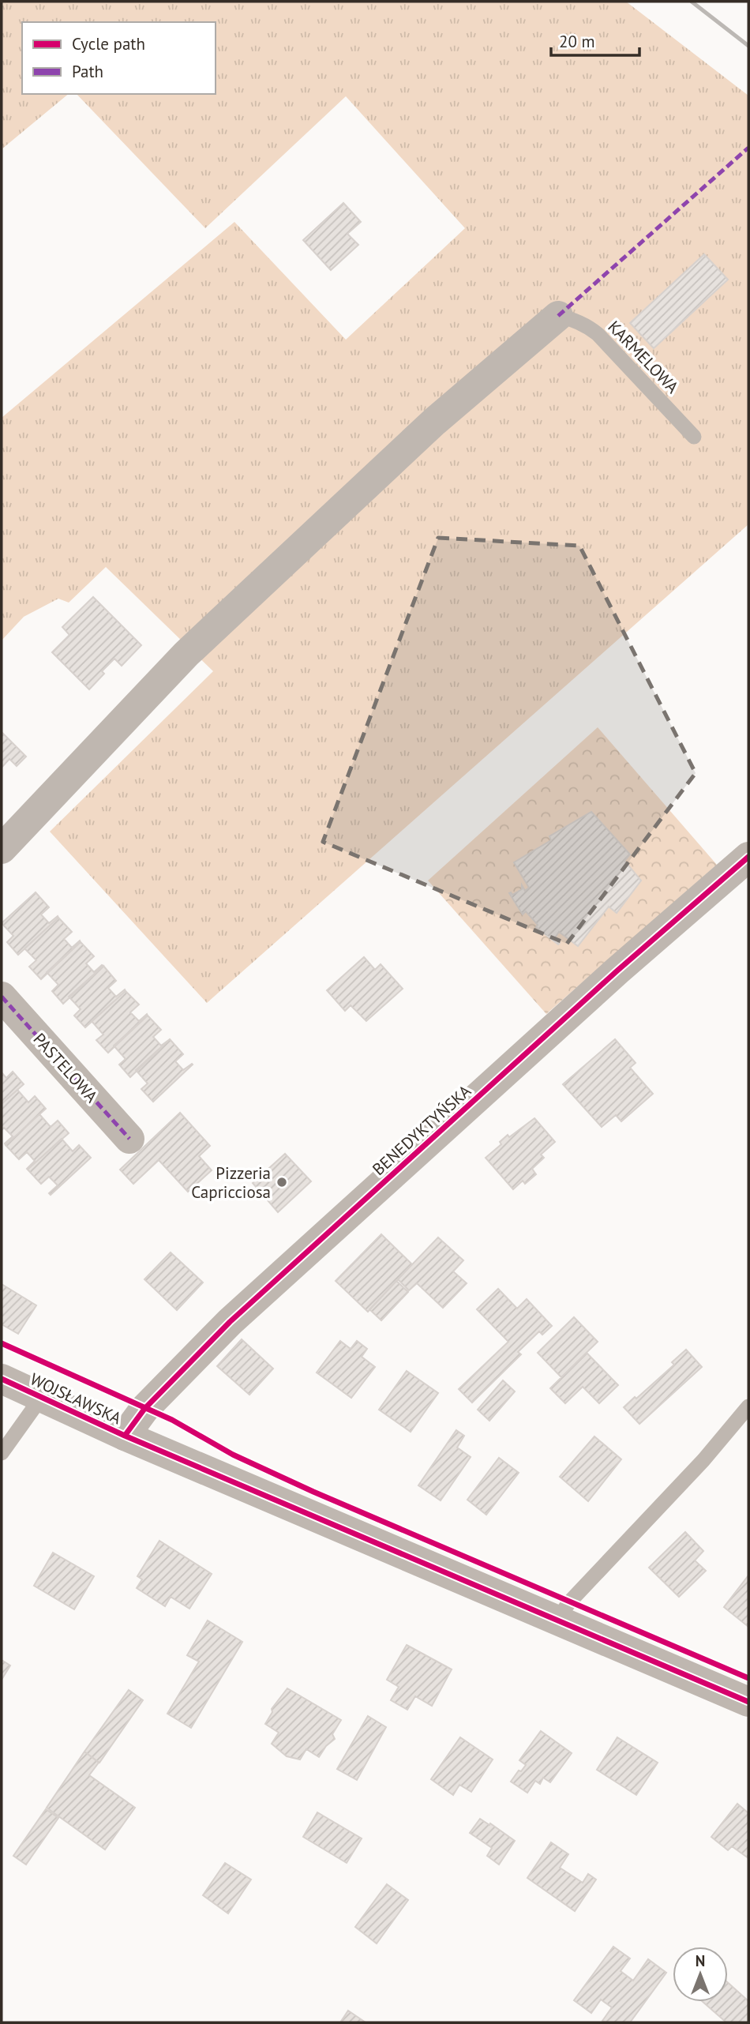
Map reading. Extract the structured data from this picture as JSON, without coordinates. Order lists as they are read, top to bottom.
{
  "streets": {
    "street": ["PASTELOWA", "BENEDYKTYŃSKA", "WOJSŁAWSKA"],
    "lane": ["KARMELOWA"]
  },
  "crossings": [
    ["BENEDYKTYŃSKA", "WOJSŁAWSKA"]
  ],
  "places": ["Pizzeria Capricciosa"],
  "legend": ["Cycle path", "Path"],
  "scale_bar": "20 m",
  "north": "top"
}
